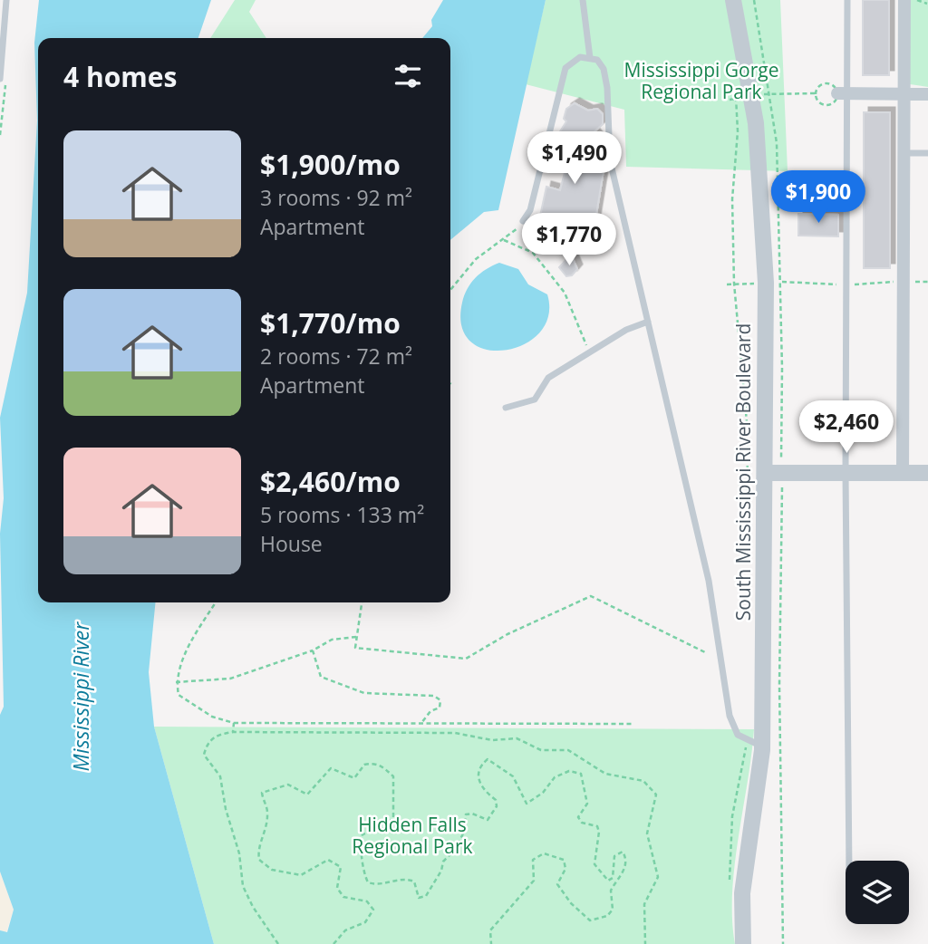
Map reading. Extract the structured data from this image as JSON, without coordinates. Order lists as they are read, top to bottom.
{
  "streets": {
    "street": ["South Mississippi River Boulevard"]
  },
  "water": ["Mississippi River"],
  "parks": ["Mississippi Gorge Regional Park", "Hidden Falls Regional Park"],
  "page": {
    "heading": "4 homes",
    "list": [
      {
        "name": "$1,900/mo",
        "note": "3 rooms · 92 m² · Apartment"
      },
      {
        "name": "$1,770/mo",
        "note": "2 rooms · 72 m² · Apartment"
      },
      {
        "name": "$2,460/mo",
        "note": "5 rooms · 133 m² · House"
      }
    ],
    "price": [
      "$1,490",
      "$1,900",
      "$1,770",
      "$2,460"
    ]
  }
}
